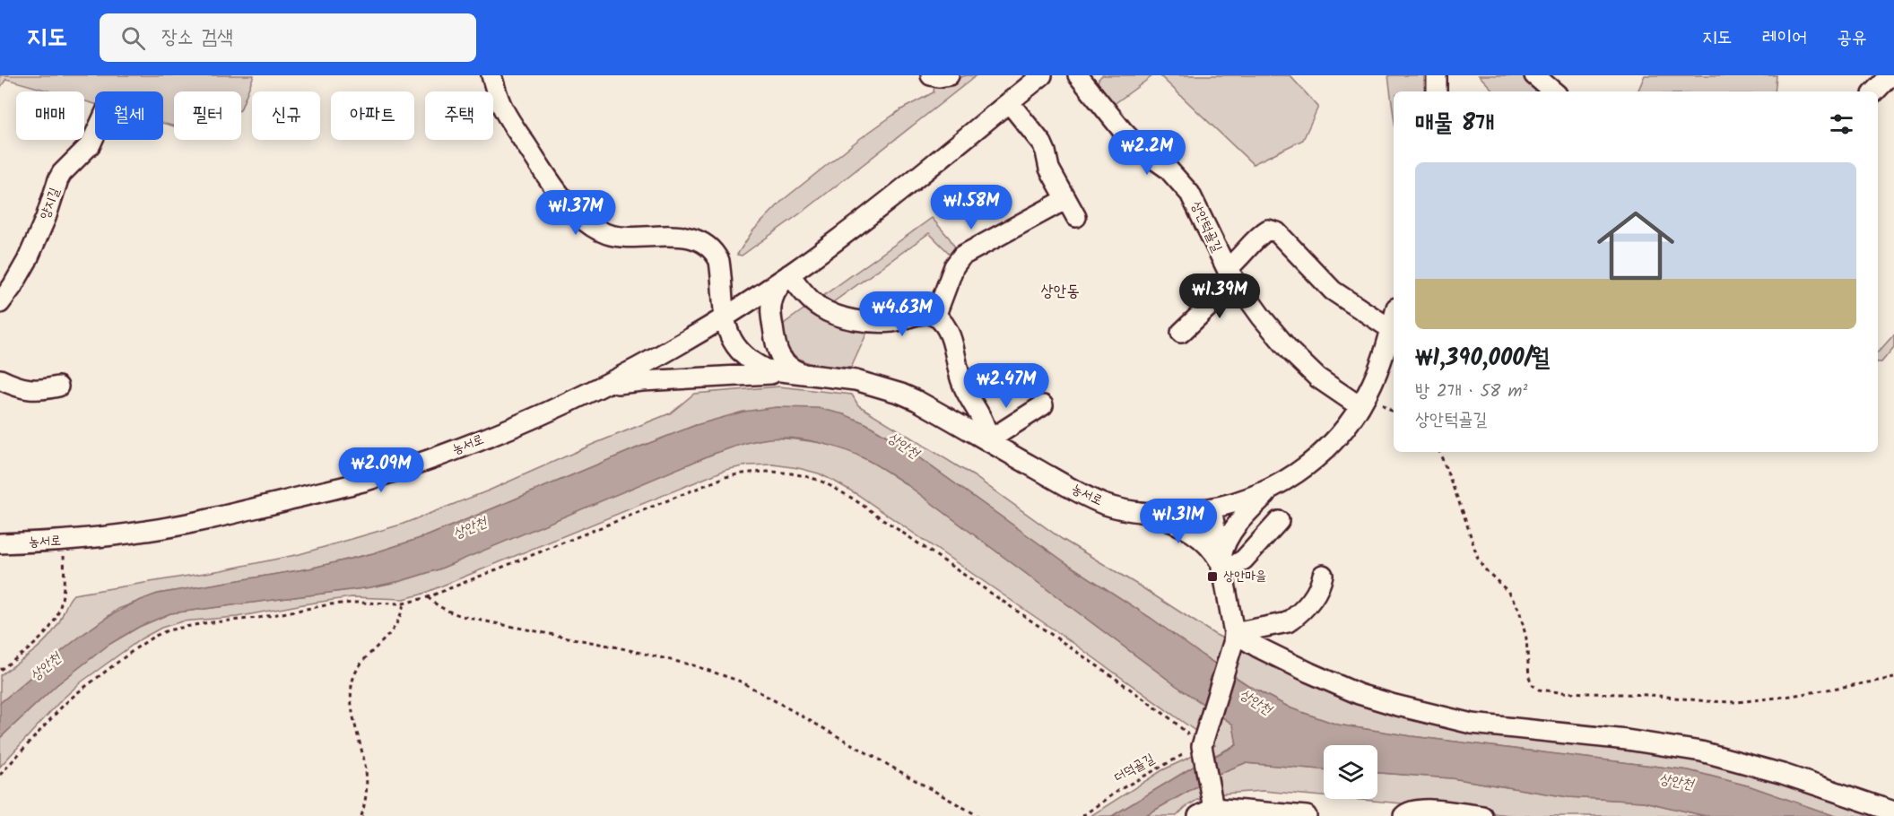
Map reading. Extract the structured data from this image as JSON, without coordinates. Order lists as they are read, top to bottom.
{
  "streets": {
    "street": ["양지길", "상안턱골길", "농서로"],
    "path": ["더덕골길"]
  },
  "crossings": [
    ["상안턱골길", "농서로"]
  ],
  "districts": ["상안동"],
  "water": ["상안천"],
  "places": {
    "transit": ["상안마을"]
  },
  "page": {
    "header": "지도",
    "search": "장소 검색",
    "nav": ["지도", "레이어", "공유"],
    "chip": [
      "매매",
      "월세",
      "필터",
      "신규",
      "아파트",
      "주택"
    ],
    "heading": "매물 8개",
    "price": [
      "₩2.2M",
      "₩1.58M",
      "₩1.37M",
      "₩1.39M",
      "₩4.63M",
      "₩2.47M",
      "₩2.09M",
      "₩1.31M"
    ],
    "list": [
      {
        "name": "₩1,390,000/월",
        "note": "방 2개 · 58 m² · 상안턱골길"
      }
    ]
  }
}
